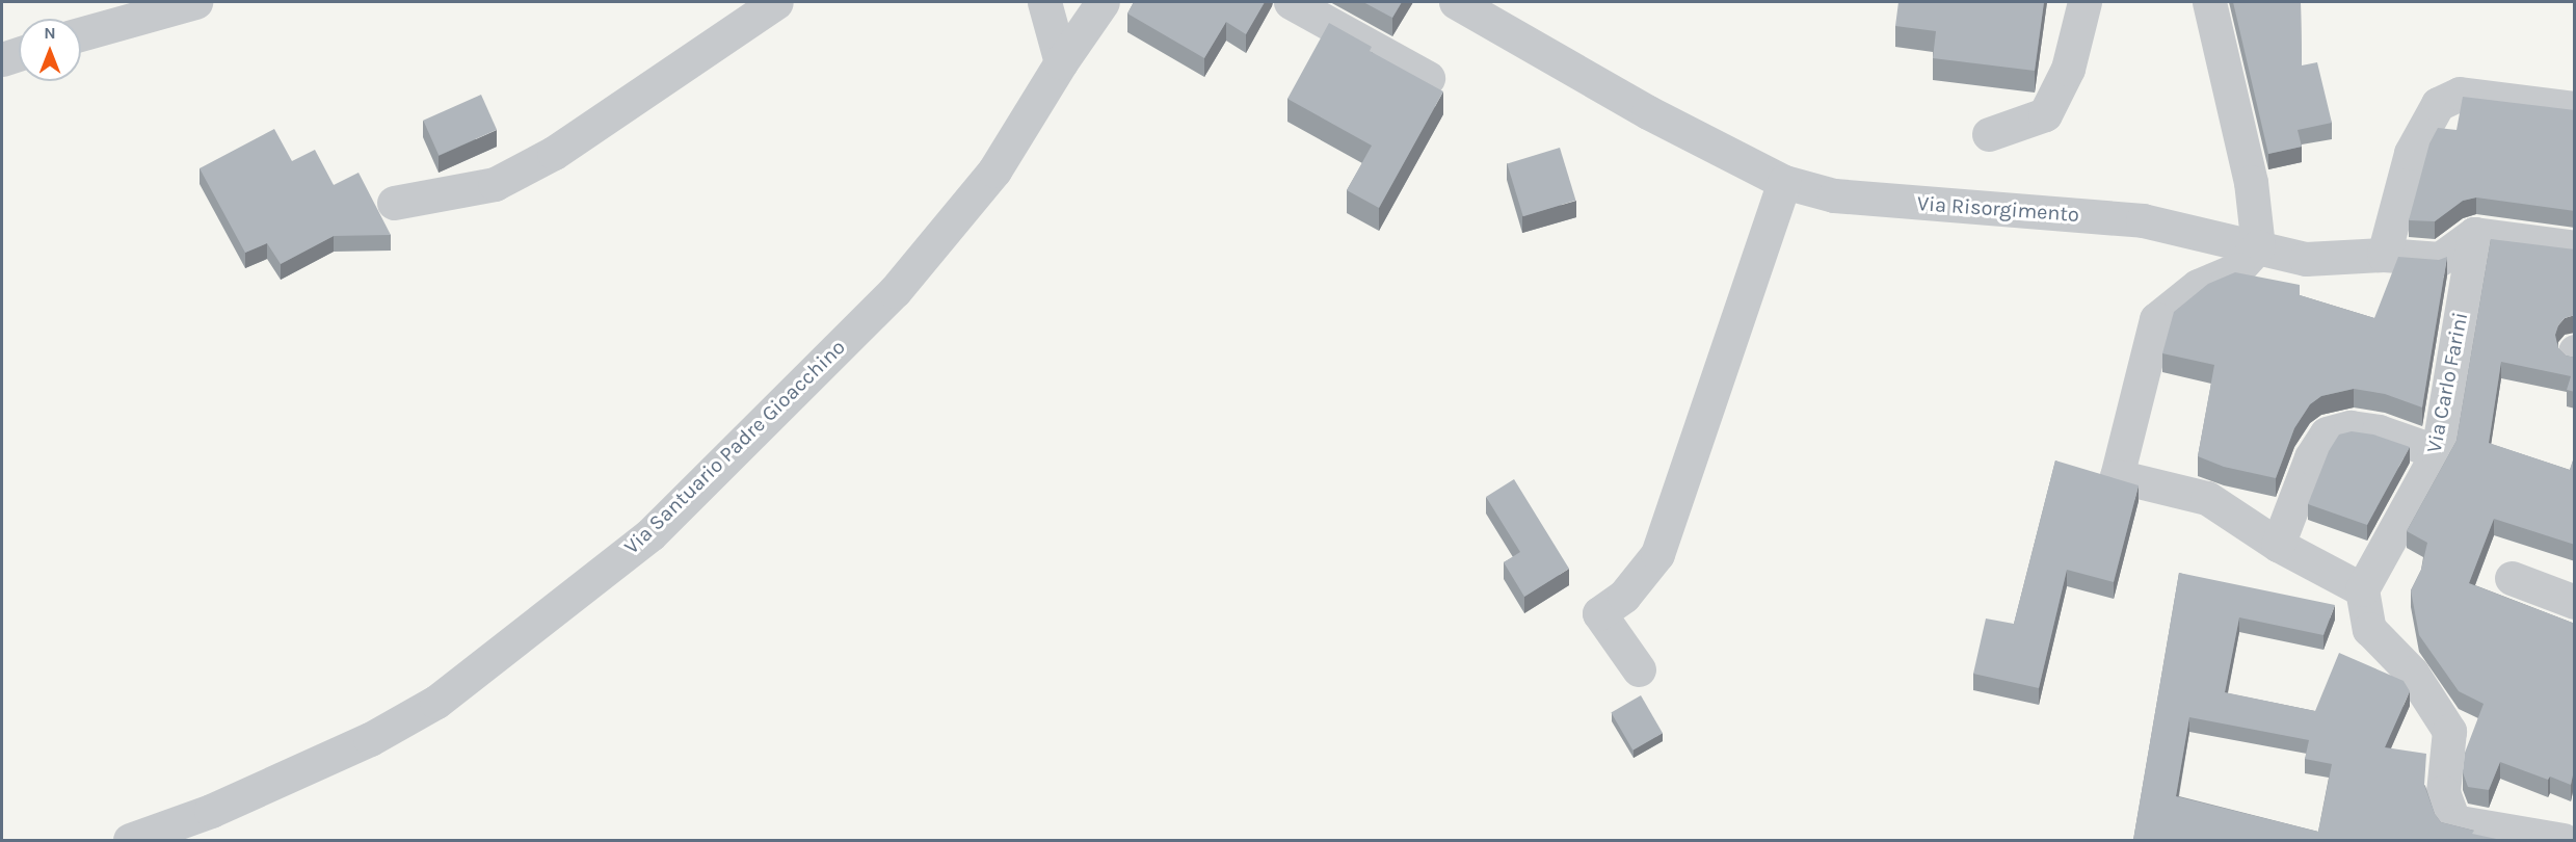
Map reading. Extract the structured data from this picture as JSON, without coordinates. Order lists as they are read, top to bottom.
{
  "streets": {
    "street": ["Via Risorgimento", "Via Carlo Farini", "Via Santuario Padre Gioacchino"]
  },
  "crossings": [
    ["Via Risorgimento", "Via Carlo Farini"]
  ],
  "north": "top"
}
